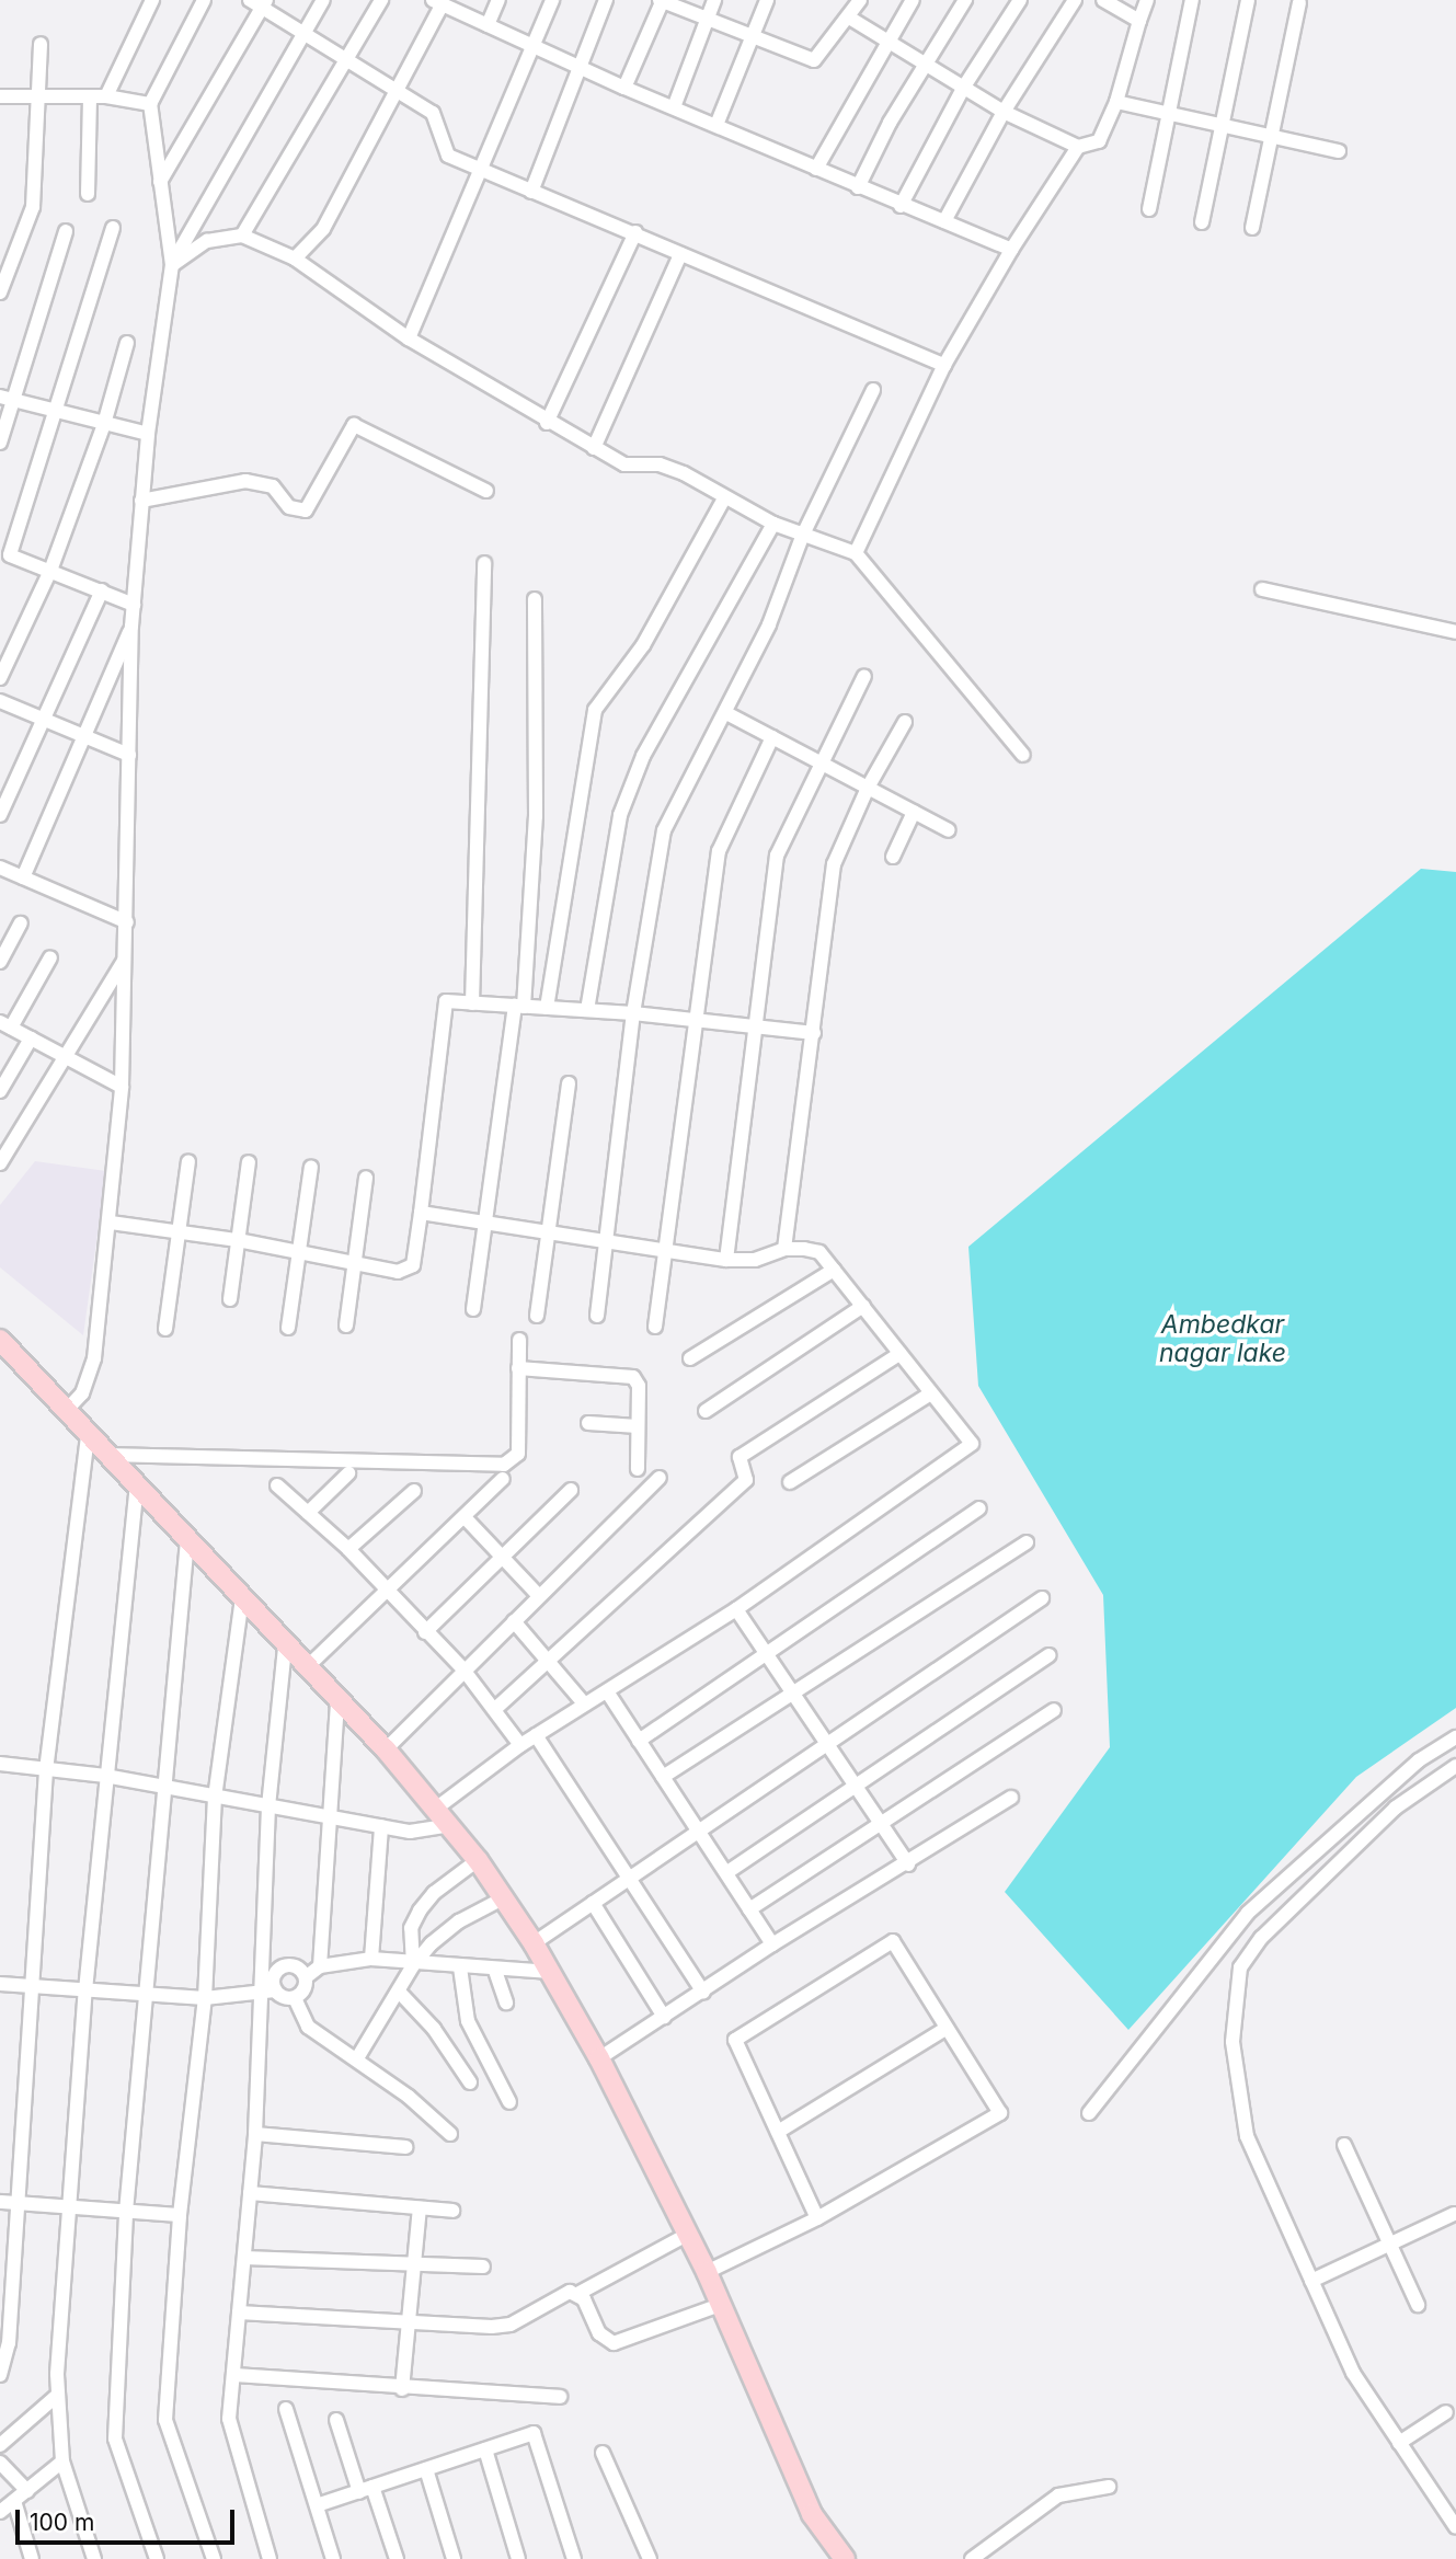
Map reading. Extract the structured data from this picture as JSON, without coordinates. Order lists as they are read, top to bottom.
{
  "water": ["Ambedkar nagar lake"],
  "scale_bar": "100 m"
}
